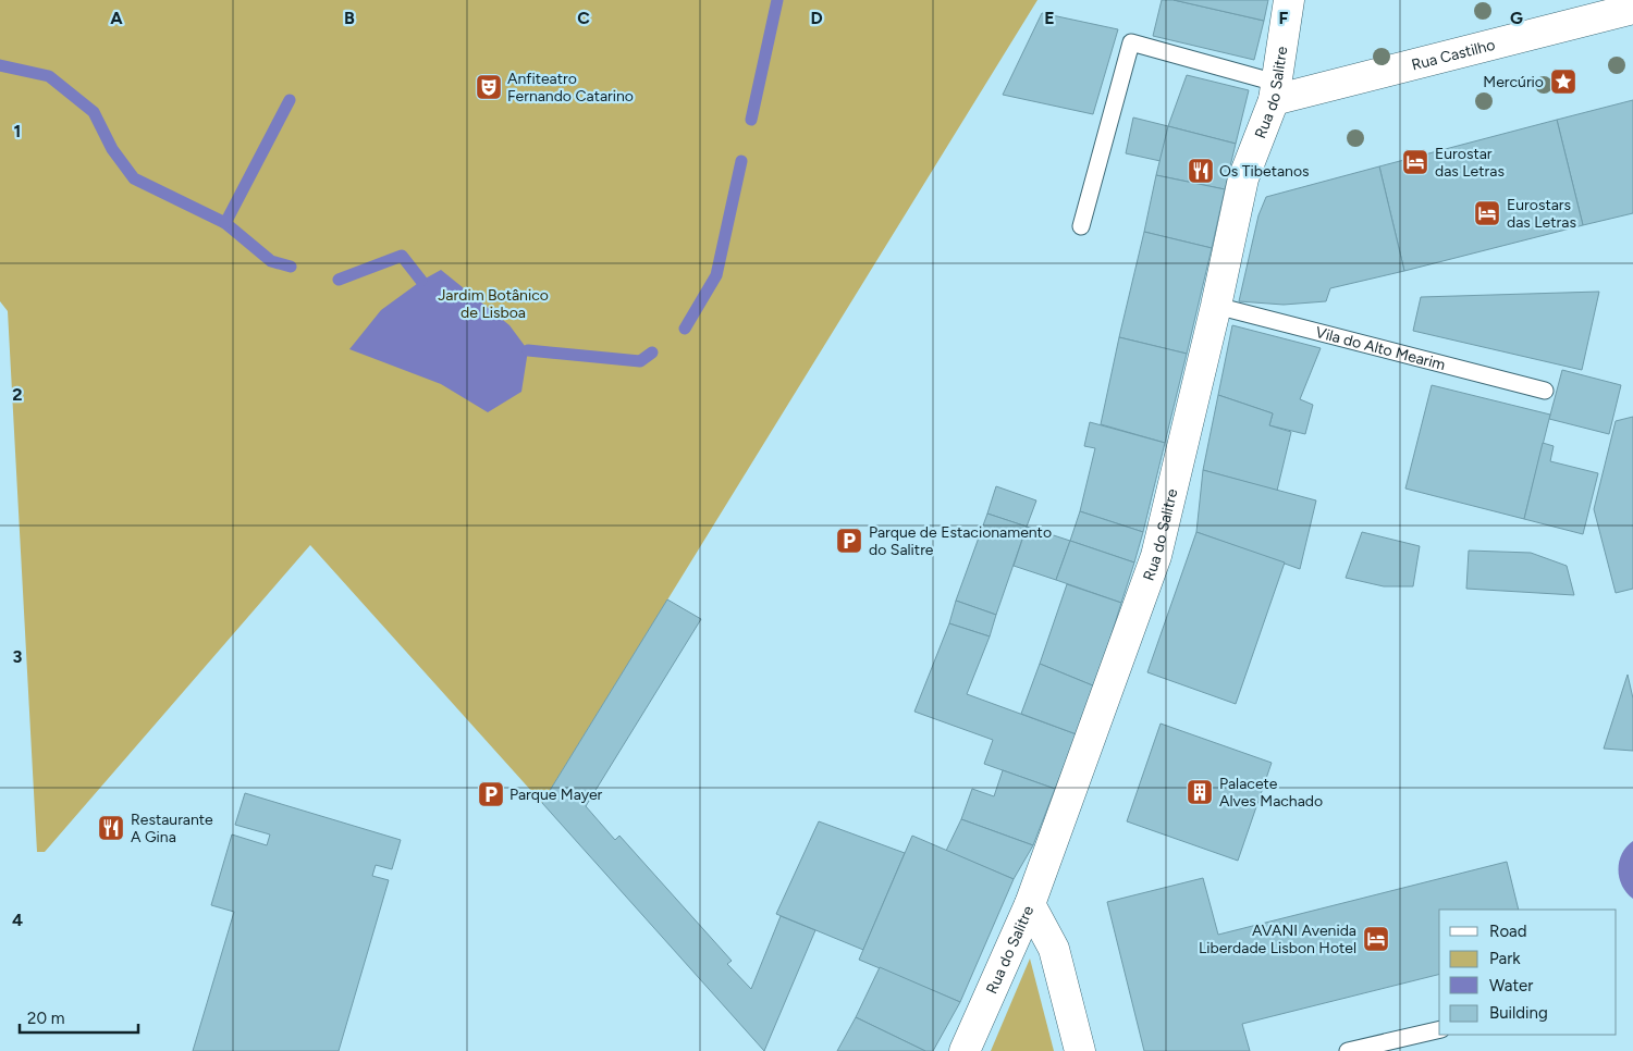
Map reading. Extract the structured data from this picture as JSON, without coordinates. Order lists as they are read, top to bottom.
{
  "streets": {
    "street": ["Rua Castilho", "Rua do Salitre"],
    "lane": ["Vila do Alto Mearim"]
  },
  "crossings": [
    ["Rua Castilho", "Rua do Salitre"],
    ["Rua do Salitre", "Vila do Alto Mearim"]
  ],
  "parks": ["Jardim Botânico de Lisboa"],
  "places": {
    "place": ["Mercúrio"],
    "theatre": ["Anfiteatro Fernando Catarino"],
    "hotel": ["Eurostar das Letras", "Eurostars das Letras", "AVANI Avenida Liberdade Lisbon Hotel"],
    "restaurant": ["Os Tibetanos", "Restaurante A Gina"],
    "parking": ["Parque de Estacionamento do Salitre", "Parque Mayer"],
    "building": ["Palacete Alves Machado"]
  },
  "legend": [
    "Road",
    "Park",
    "Water",
    "Building"
  ],
  "scale_bar": "20 m",
  "grid": {
    "columns": [
      "A",
      "B",
      "C",
      "D",
      "E",
      "F",
      "G"
    ],
    "rows": [
      "1",
      "2",
      "3",
      "4"
    ]
  }
}
